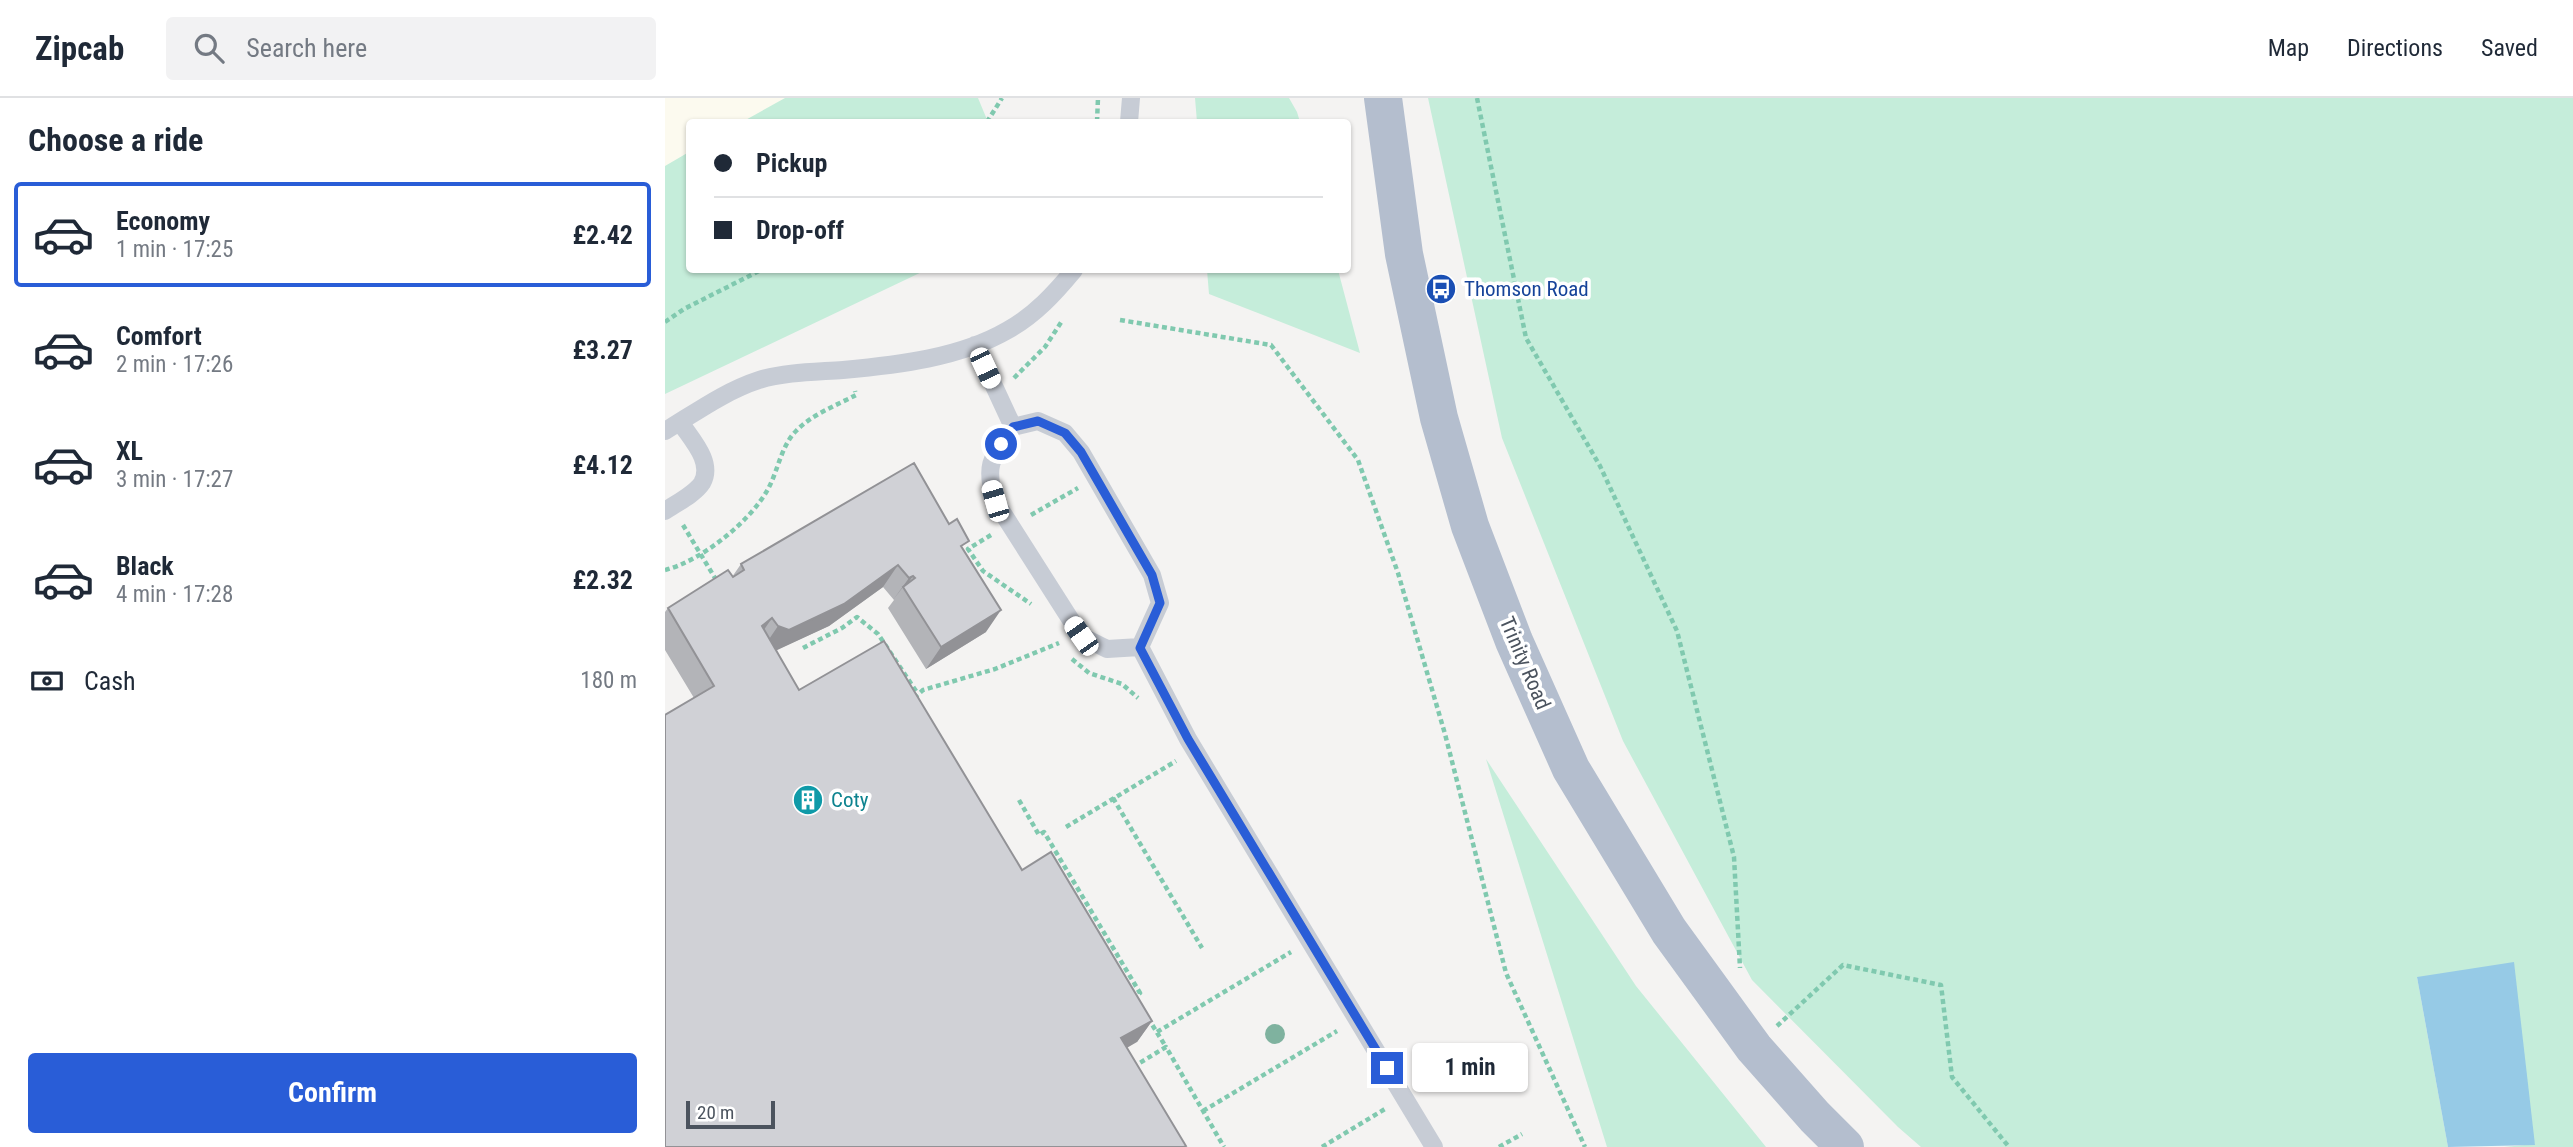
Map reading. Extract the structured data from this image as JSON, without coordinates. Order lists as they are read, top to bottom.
{
  "streets": {
    "main road": ["Trinity Road"]
  },
  "places": {
    "bus stop": ["Thomson Road"],
    "building": ["Coty"]
  },
  "scale_bar": "20 m",
  "page": {
    "header": "Zipcab",
    "search": "Search here",
    "nav": ["Map", "Directions", "Saved"],
    "heading": "Choose a ride",
    "banner": ["Pickup", "Drop-off"],
    "list": [
      {
        "name": "Economy",
        "note": "1 min · 17:25",
        "value": "£2.42"
      },
      {
        "name": "Comfort",
        "note": "2 min · 17:26",
        "value": "£3.27"
      },
      {
        "name": "XL",
        "note": "3 min · 17:27",
        "value": "£4.12"
      },
      {
        "name": "Black",
        "note": "4 min · 17:28",
        "value": "£2.32"
      }
    ],
    "pay": ["Cash", "180 m"],
    "buttons": "Confirm",
    "bubble": "1 min",
    "scale": "20 m"
  }
}
